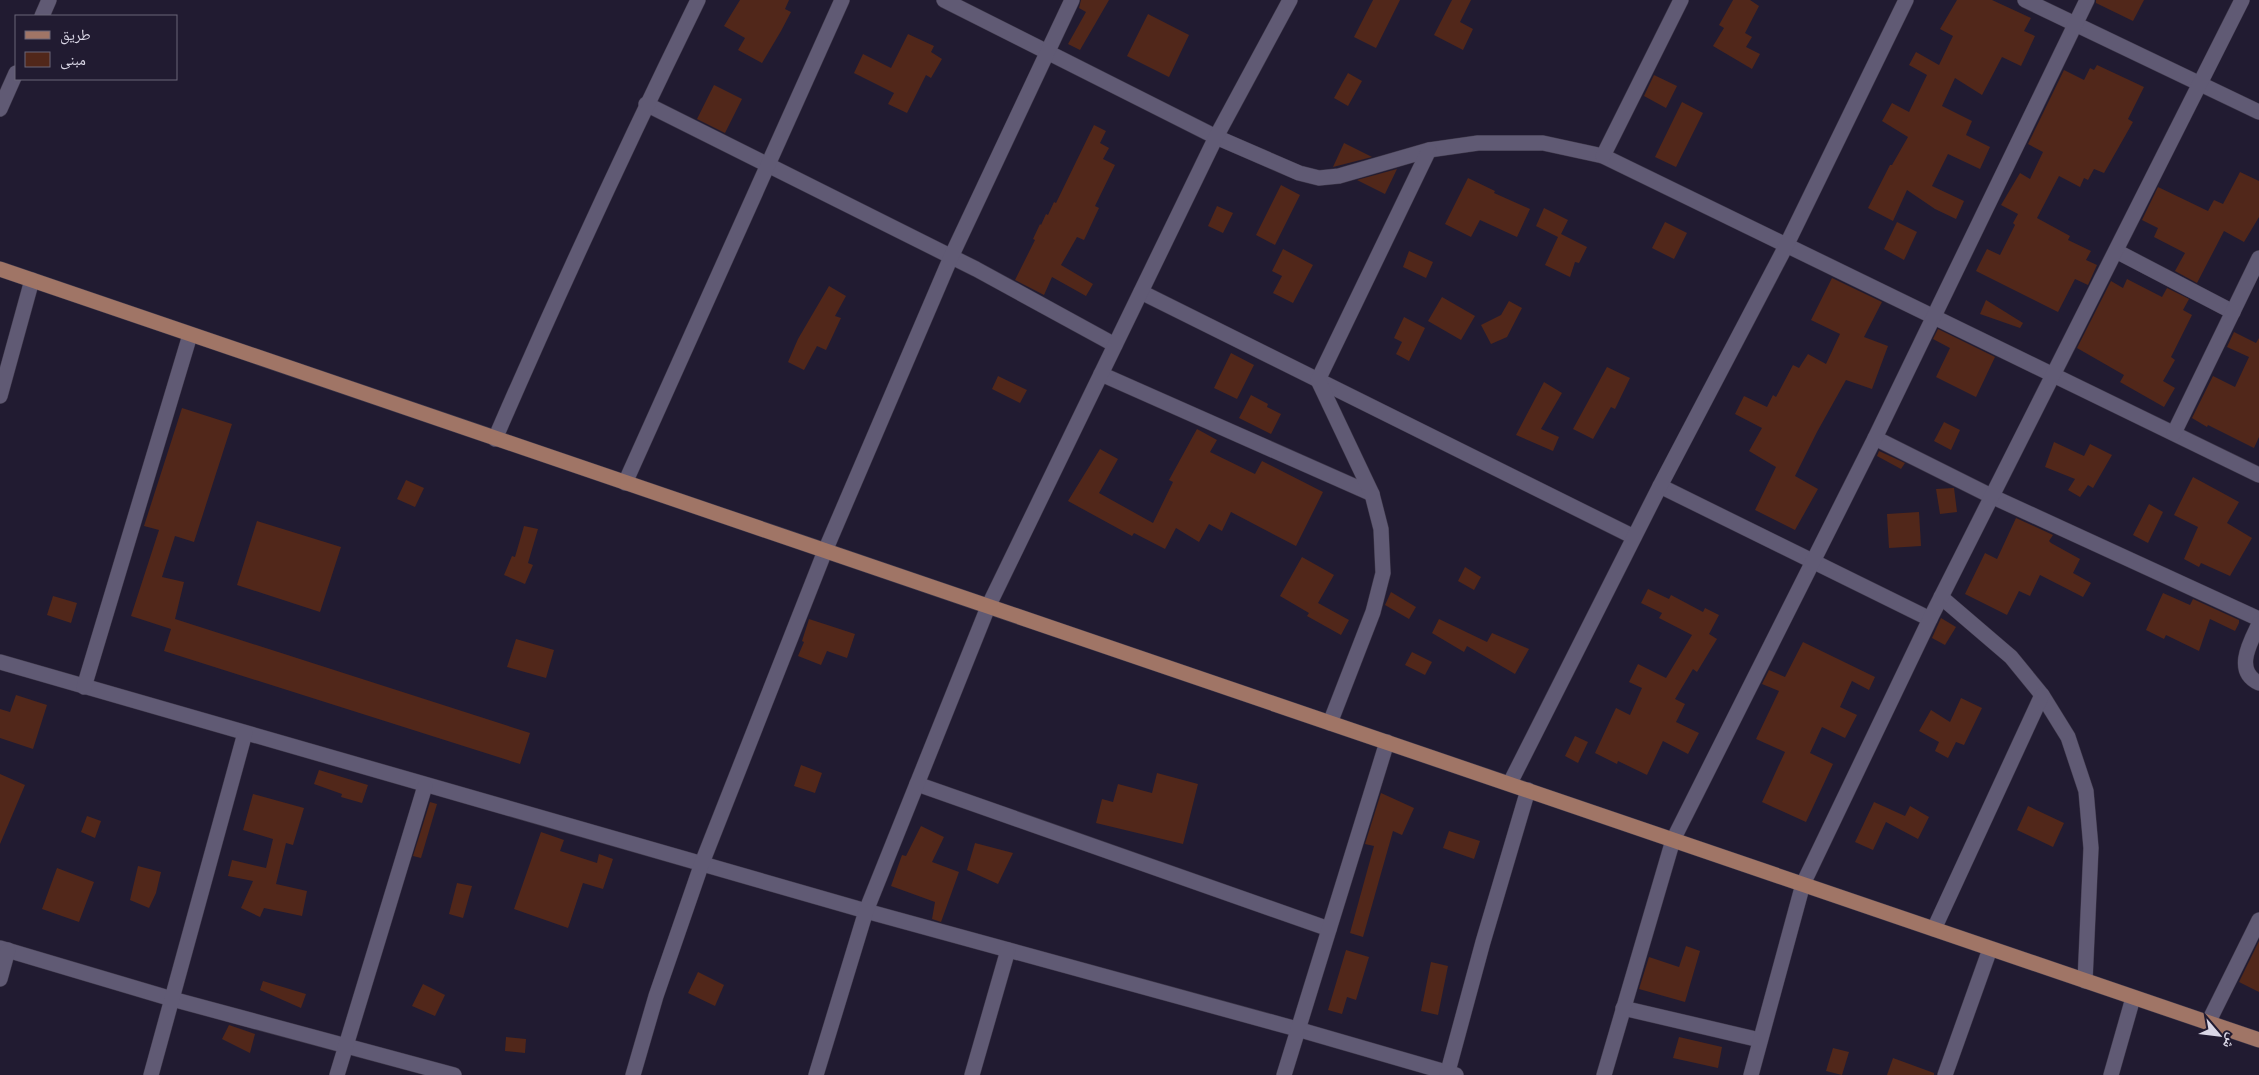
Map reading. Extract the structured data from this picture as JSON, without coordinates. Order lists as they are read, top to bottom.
{
  "legend": ["طريق", "مبنى"],
  "north": "bottom right"
}
